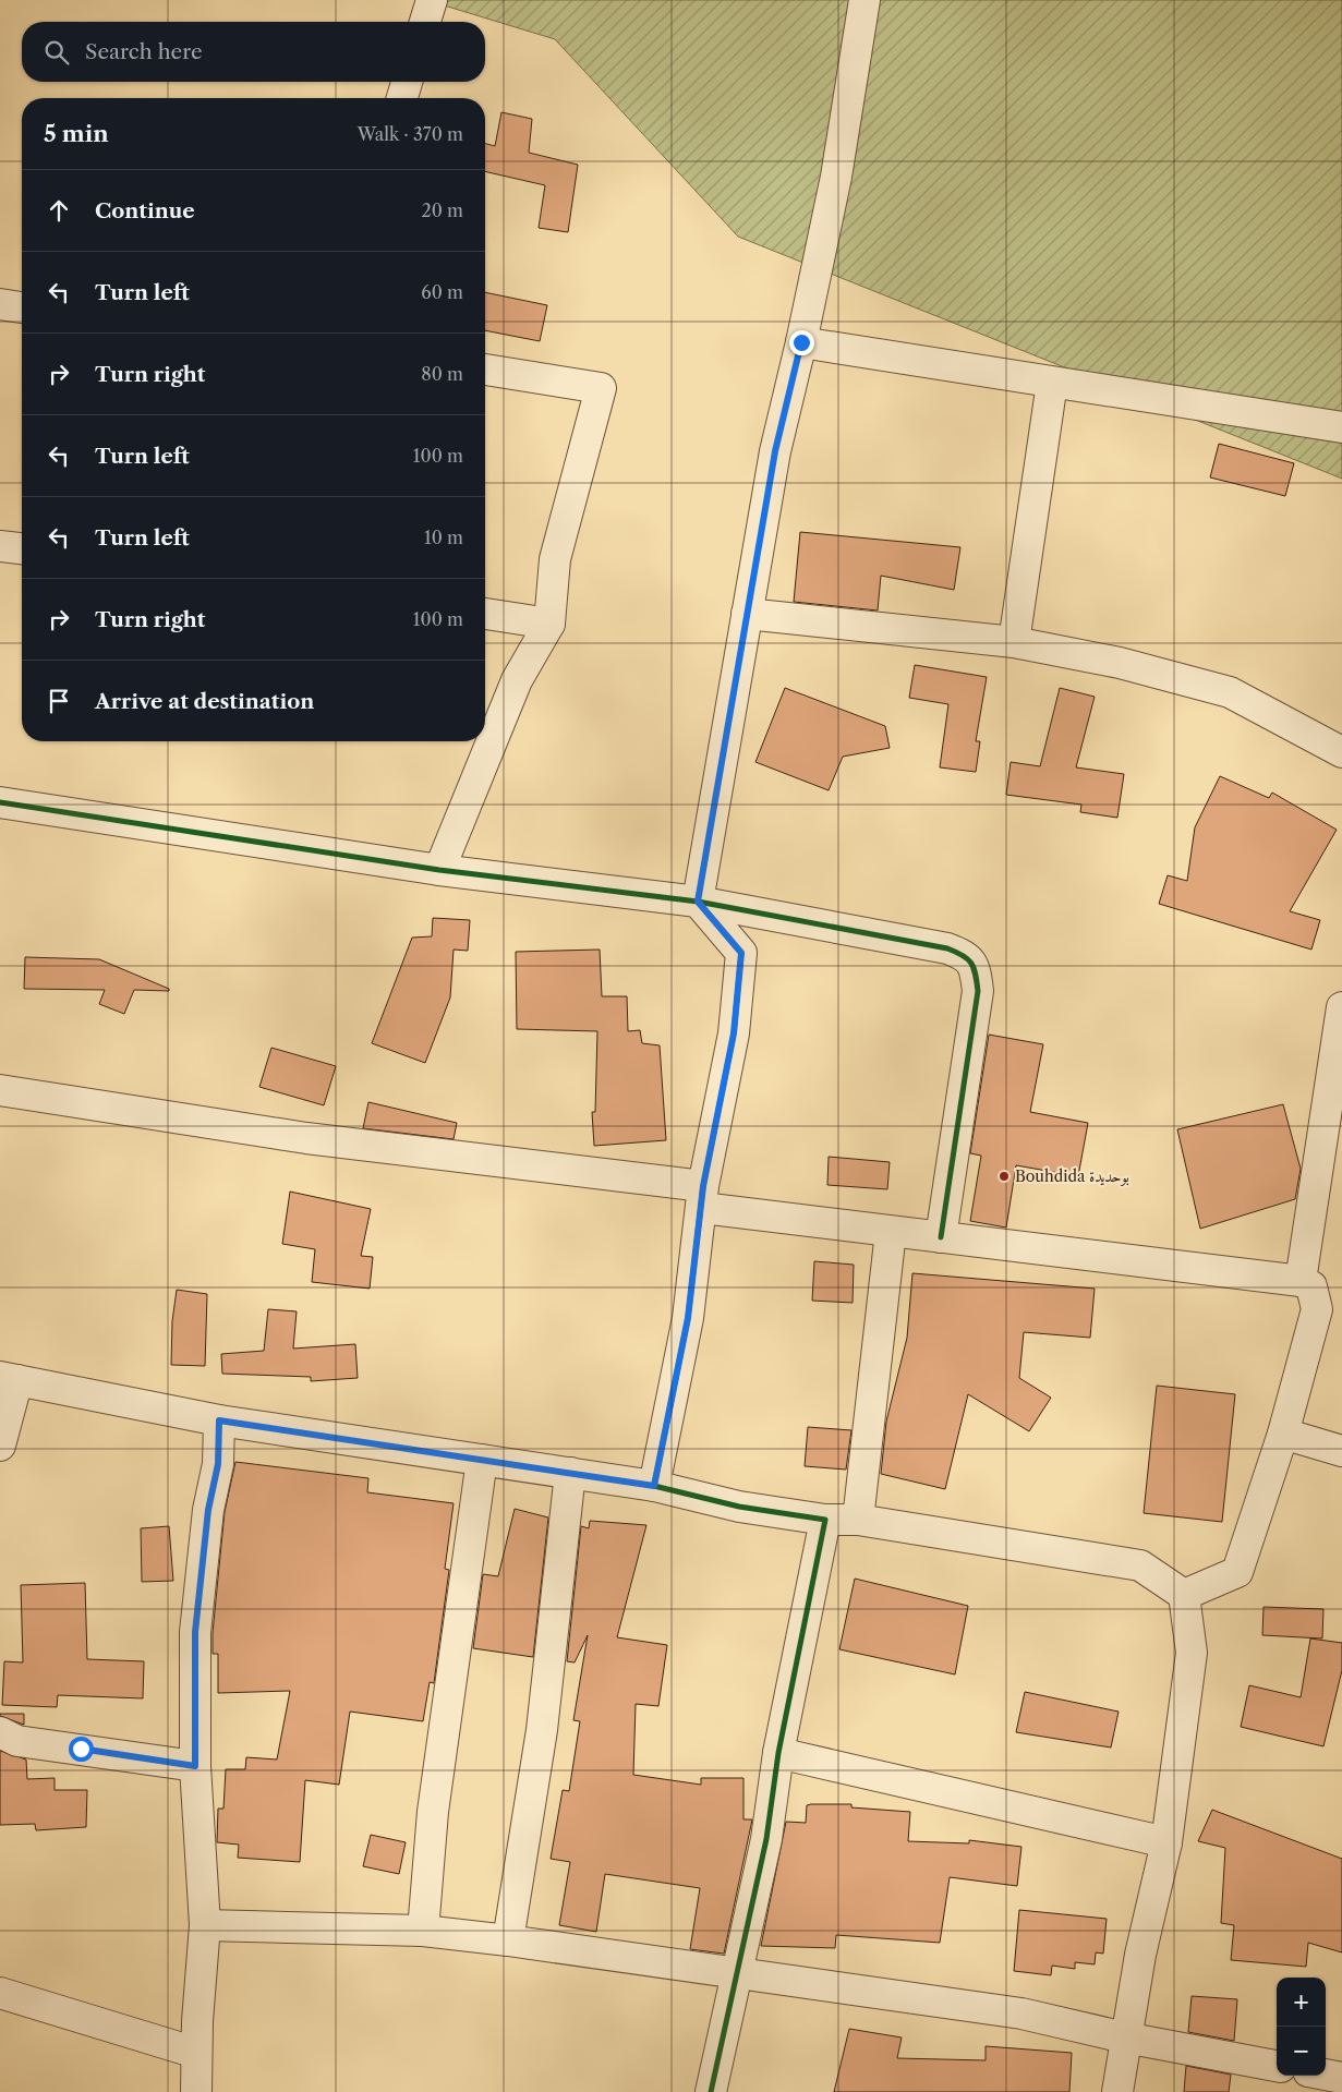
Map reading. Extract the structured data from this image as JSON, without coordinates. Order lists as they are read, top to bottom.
{
  "places": ["Bouhdida بوحديدة"],
  "page": {
    "search": "Search here",
    "heading": ["5 min", "Walk · 370 m"],
    "list": [
      ["Continue", "20 m"],
      ["Turn left", "60 m"],
      ["Turn right", "80 m"],
      ["Turn left", "100 m"],
      ["Turn left", "10 m"],
      ["Turn right", "100 m"],
      "Arrive at destination"
    ],
    "map_buttons": ["+", "−"]
  }
}
